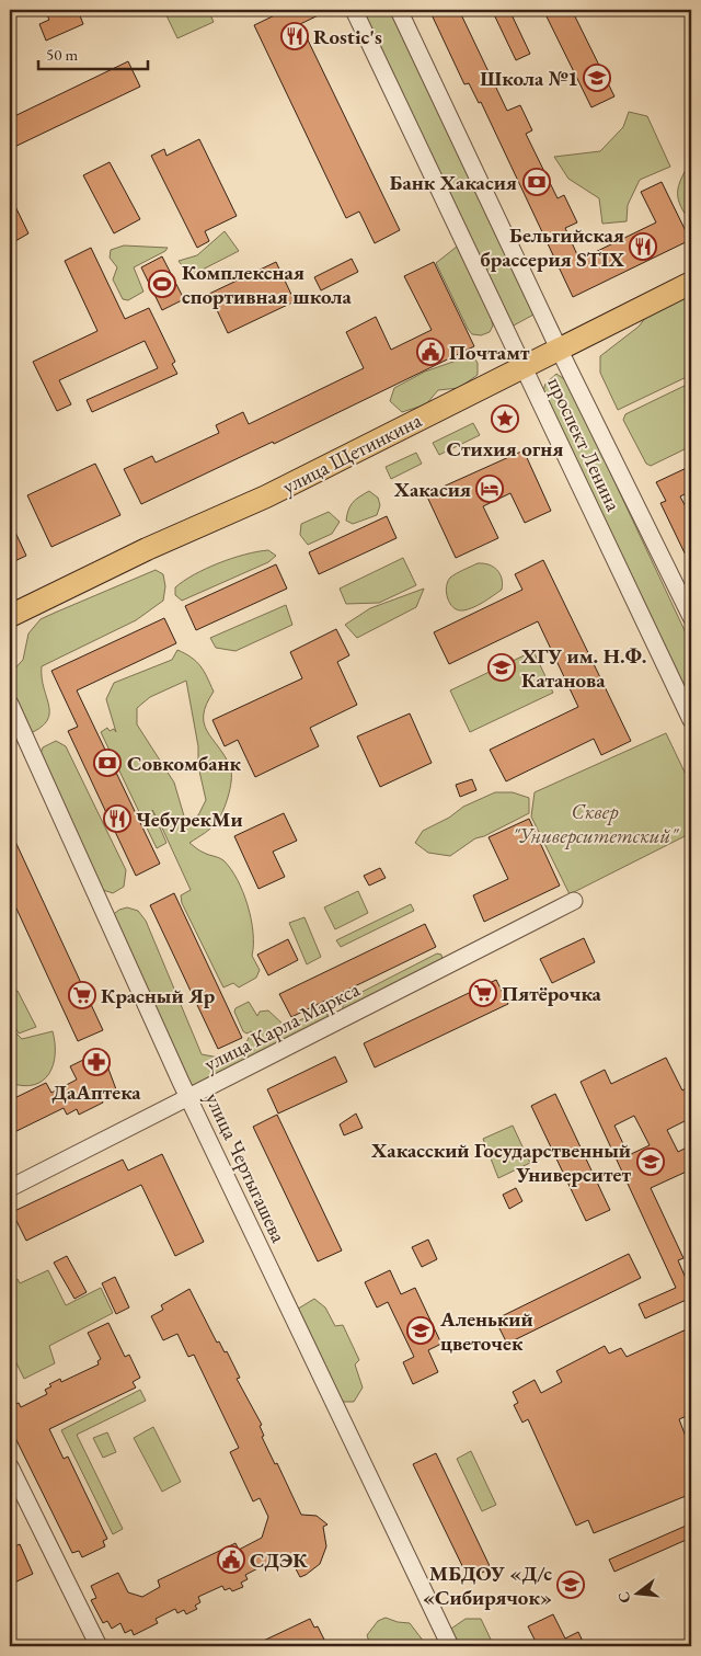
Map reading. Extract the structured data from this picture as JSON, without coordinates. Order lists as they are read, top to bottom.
{
  "streets": {
    "main road": ["улица Щетинкина"],
    "street": ["проспект Ленина", "улица Карла Маркса", "улица Чертыгашева"]
  },
  "crossings": [
    ["проспект Ленина", "улица Щетинкина"],
    ["улица Карла Маркса", "улица Чертыгашева"]
  ],
  "parks": ["Сквер \"Университетский\""],
  "places": {
    "restaurant": ["Rostic's", "Бельгийская брассерия STIX", "ЧебурекМи"],
    "school or university": [
      "Школа №1",
      "ХГУ им. Н.Ф. Катанова",
      "Хакасский Государственный Университет",
      "Аленький цветочек",
      "МБДОУ «Д/с «Сибирячок»"
    ],
    "bank": ["Банк Хакасия", "Совкомбанк"],
    "sports": ["Комплексная спортивная школа"],
    "public building": ["Почтамт", "СДЭК"],
    "place": ["Стихия огня"],
    "hotel": ["Хакасия"],
    "supermarket": ["Пятёрочка", "Красный Яр"],
    "pharmacy": ["ДаАптека"]
  },
  "scale_bar": "50 m",
  "north": "left"
}
